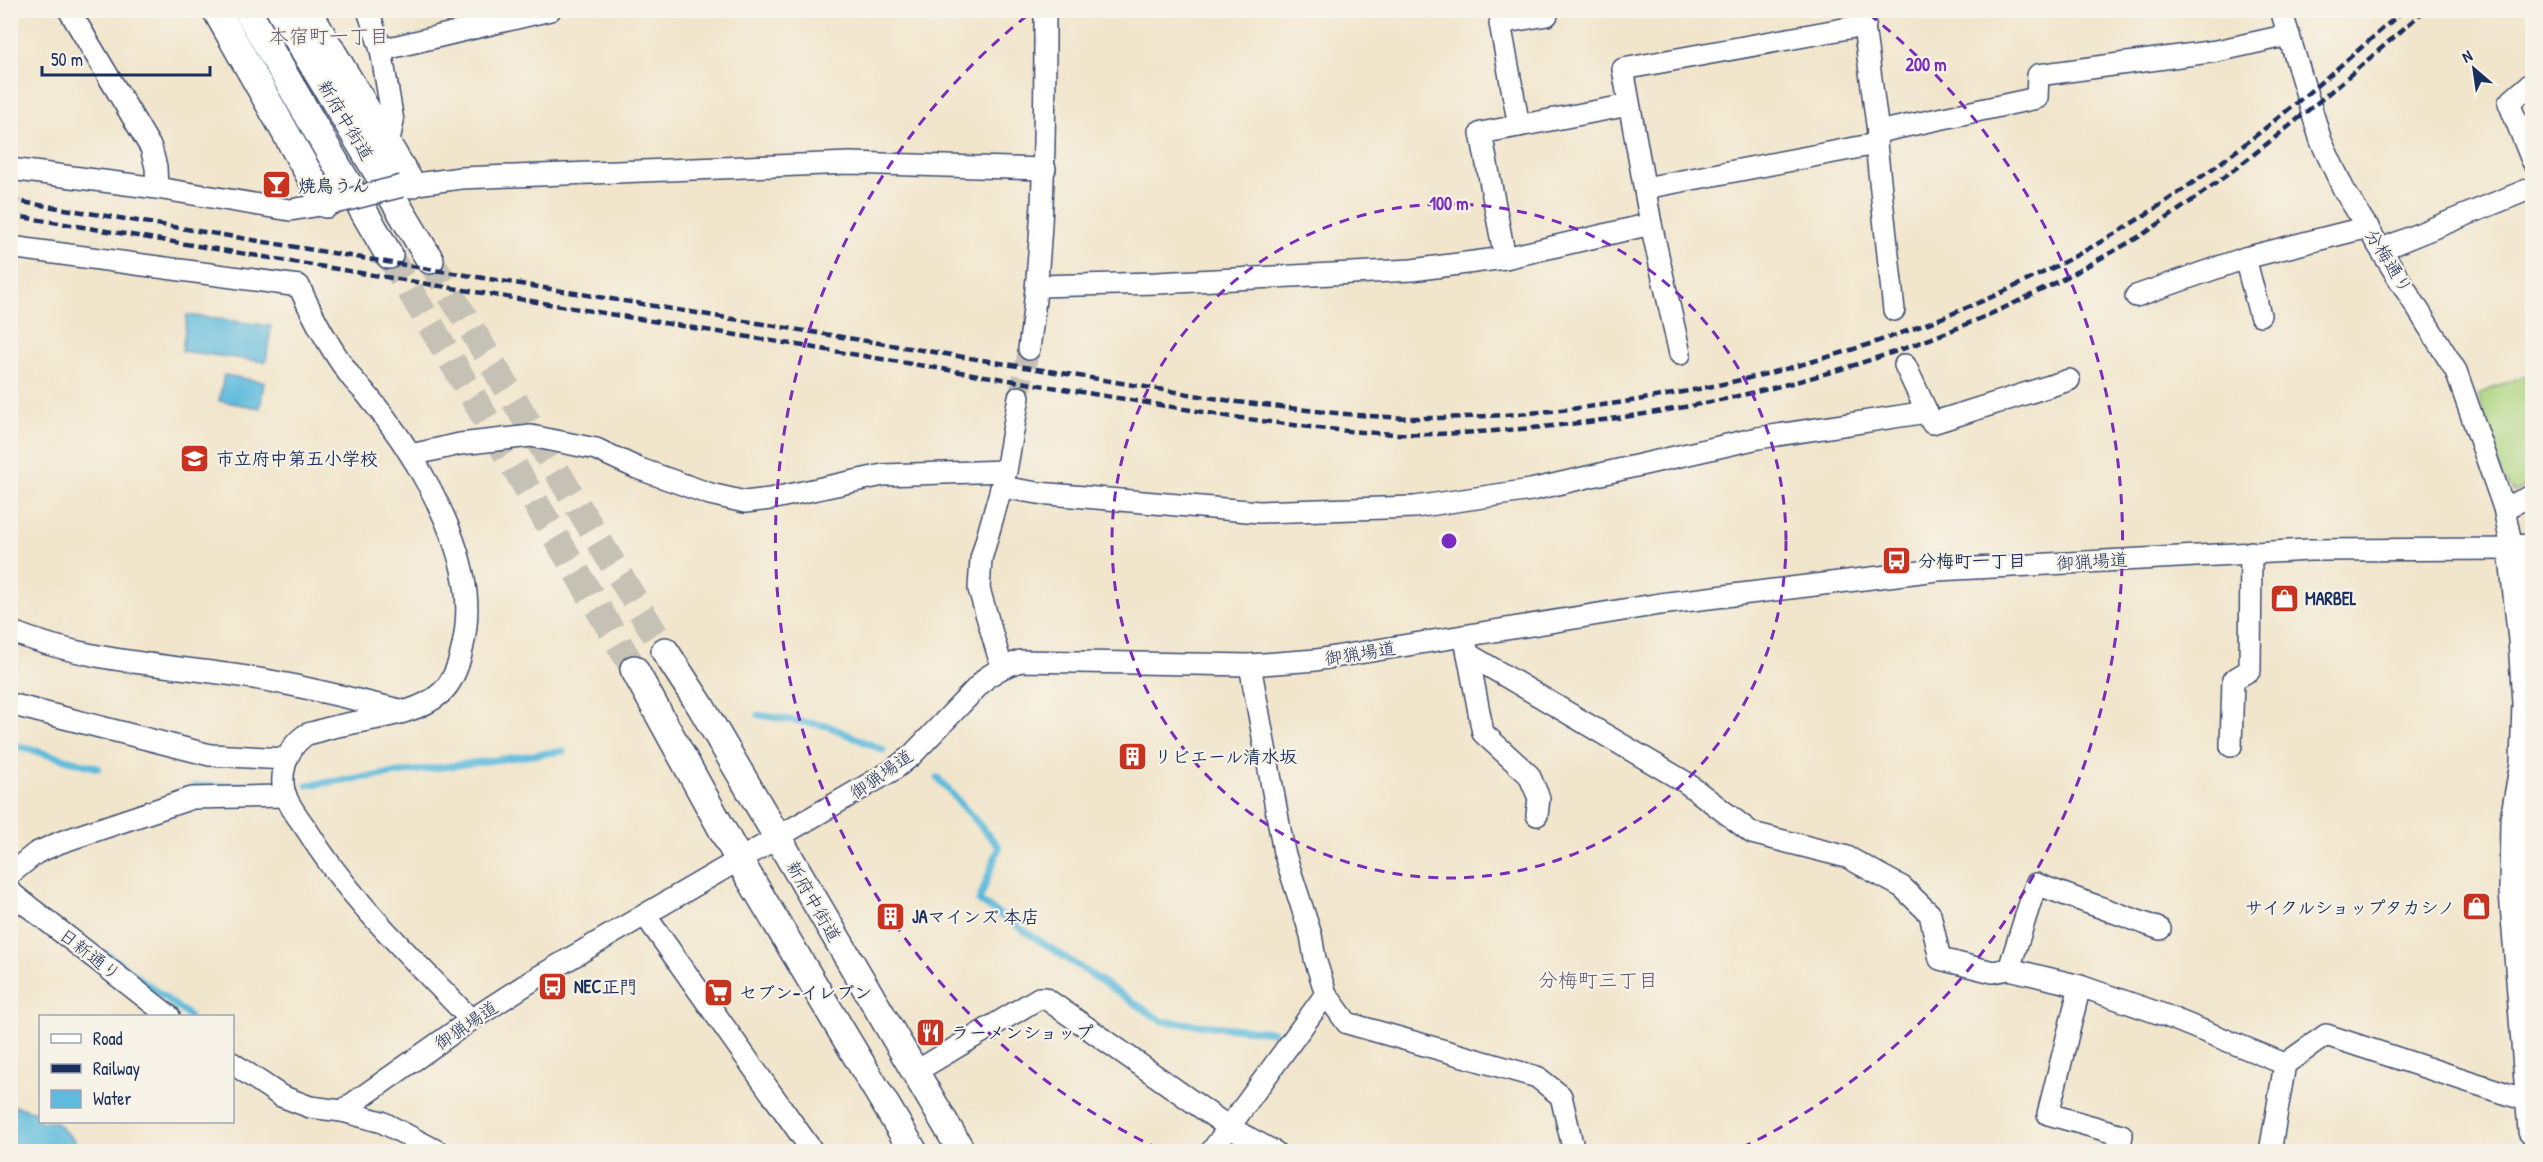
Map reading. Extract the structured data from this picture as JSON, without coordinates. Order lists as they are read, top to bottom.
{
  "streets": {
    "main road": ["新府中街道"],
    "street": ["分梅通り", "御猟場道", "日新通り"]
  },
  "crossings": [
    ["新府中街道", "御猟場道"],
    ["分梅通り", "御猟場道"]
  ],
  "districts": ["本宿町一丁目", "分梅町三丁目"],
  "places": {
    "bar": ["焼鳥うん"],
    "school or university": ["市立府中第五小学校"],
    "bus stop": ["分梅町一丁目", "NEC正門"],
    "shop": ["MARBEL", "サイクルショップタカシノ"],
    "building": ["リビエール清水坂", "JAマインズ 本店"],
    "supermarket": ["セブン-イレブン"],
    "restaurant": ["ラーメンショップ"]
  },
  "legend": ["Road", "Railway", "Water"],
  "scale_bar": "50 m",
  "north": "top left",
  "rings": ["200 m", "100 m"]
}
